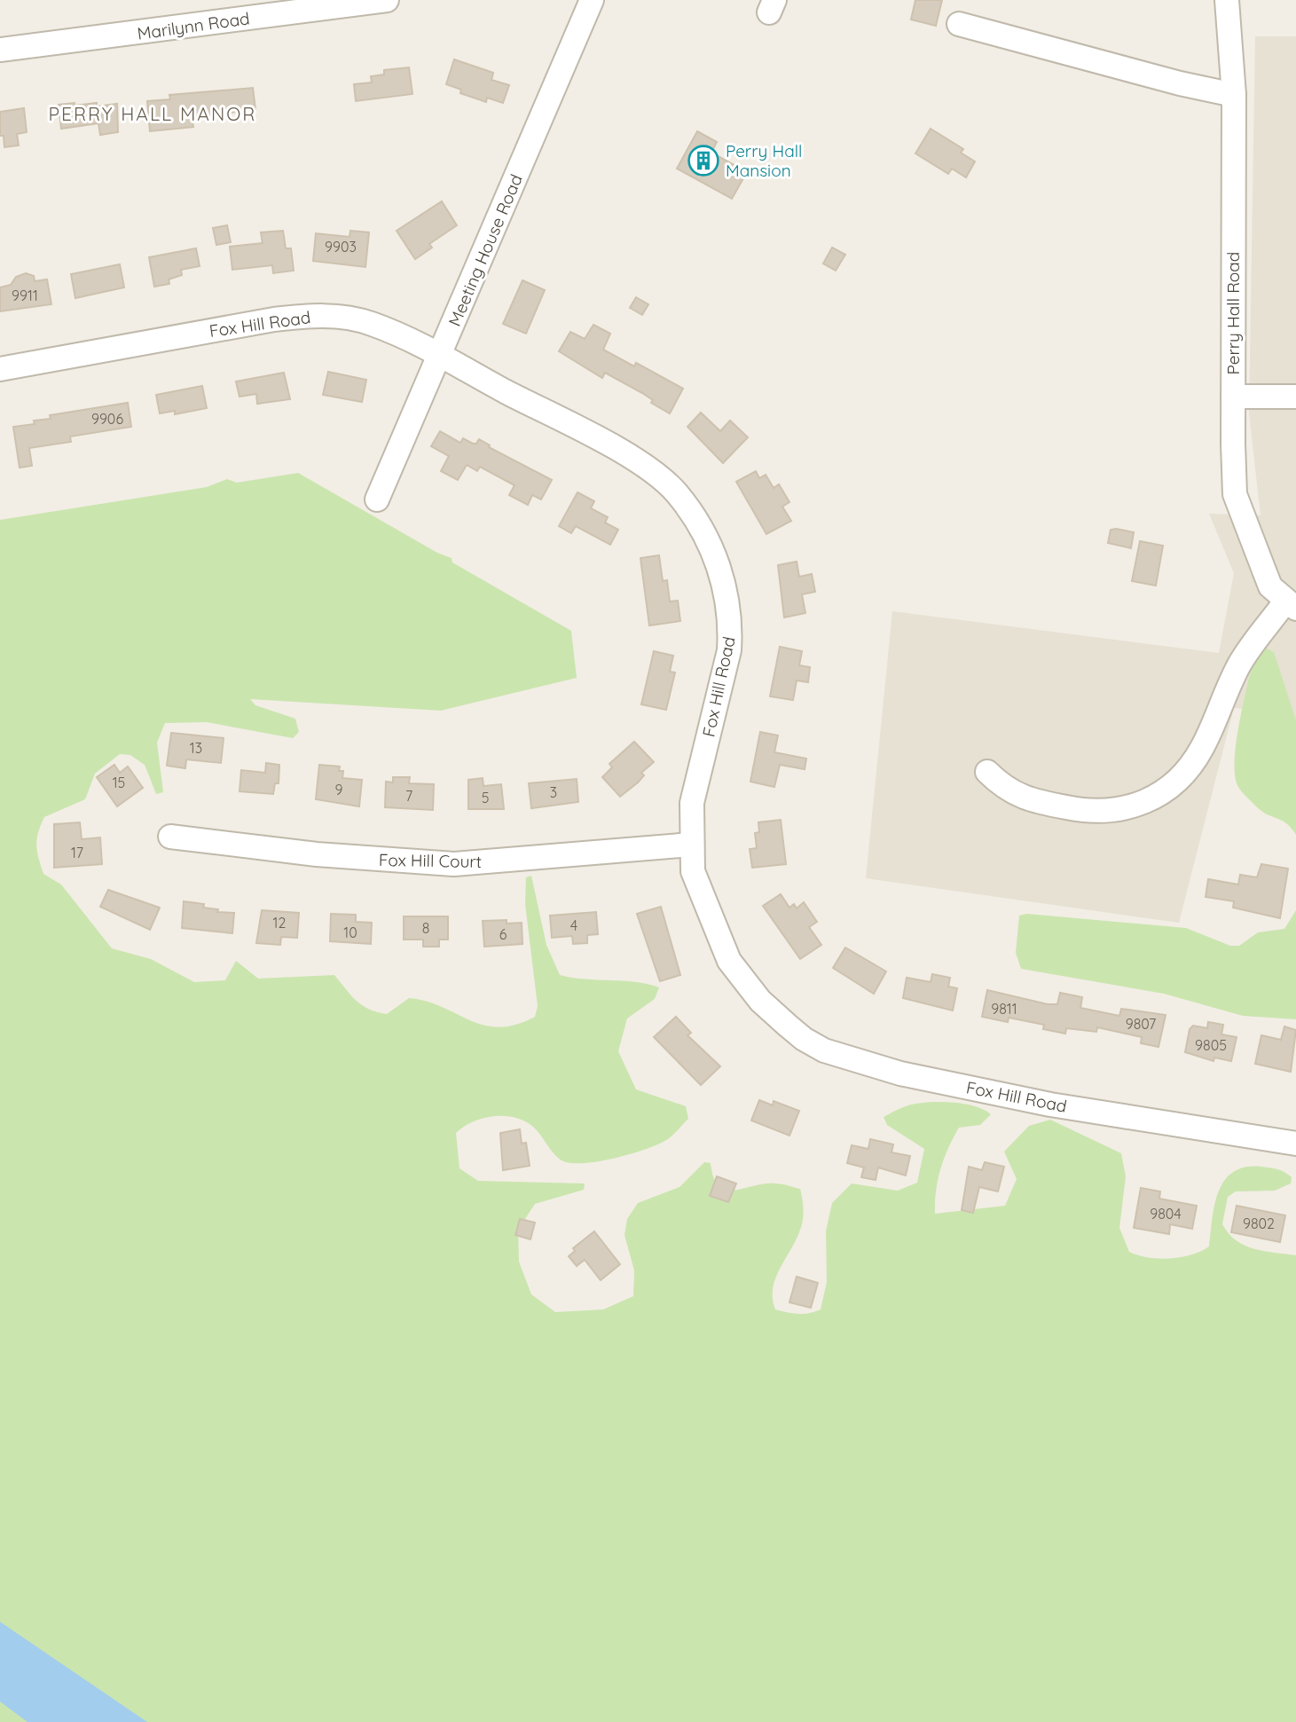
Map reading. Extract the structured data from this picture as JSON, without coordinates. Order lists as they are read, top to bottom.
{
  "streets": {
    "street": [
      "Marilynn Road",
      "Meeting House Road",
      "Perry Hall Road",
      "Fox Hill Road",
      "Fox Hill Court"
    ]
  },
  "crossings": [
    ["Meeting House Road", "Fox Hill Road"],
    ["Fox Hill Road", "Fox Hill Court"]
  ],
  "districts": ["PERRY HALL MANOR"],
  "places": {
    "building": ["Perry Hall Mansion"]
  },
  "house_numbers": [
    "9903",
    "9911",
    "9906",
    "13",
    "15",
    "9",
    "3",
    "7",
    "5",
    "17",
    "12",
    "4",
    "8",
    "10",
    "6",
    "9811",
    "9807",
    "9805",
    "9804",
    "9802"
  ]
}
